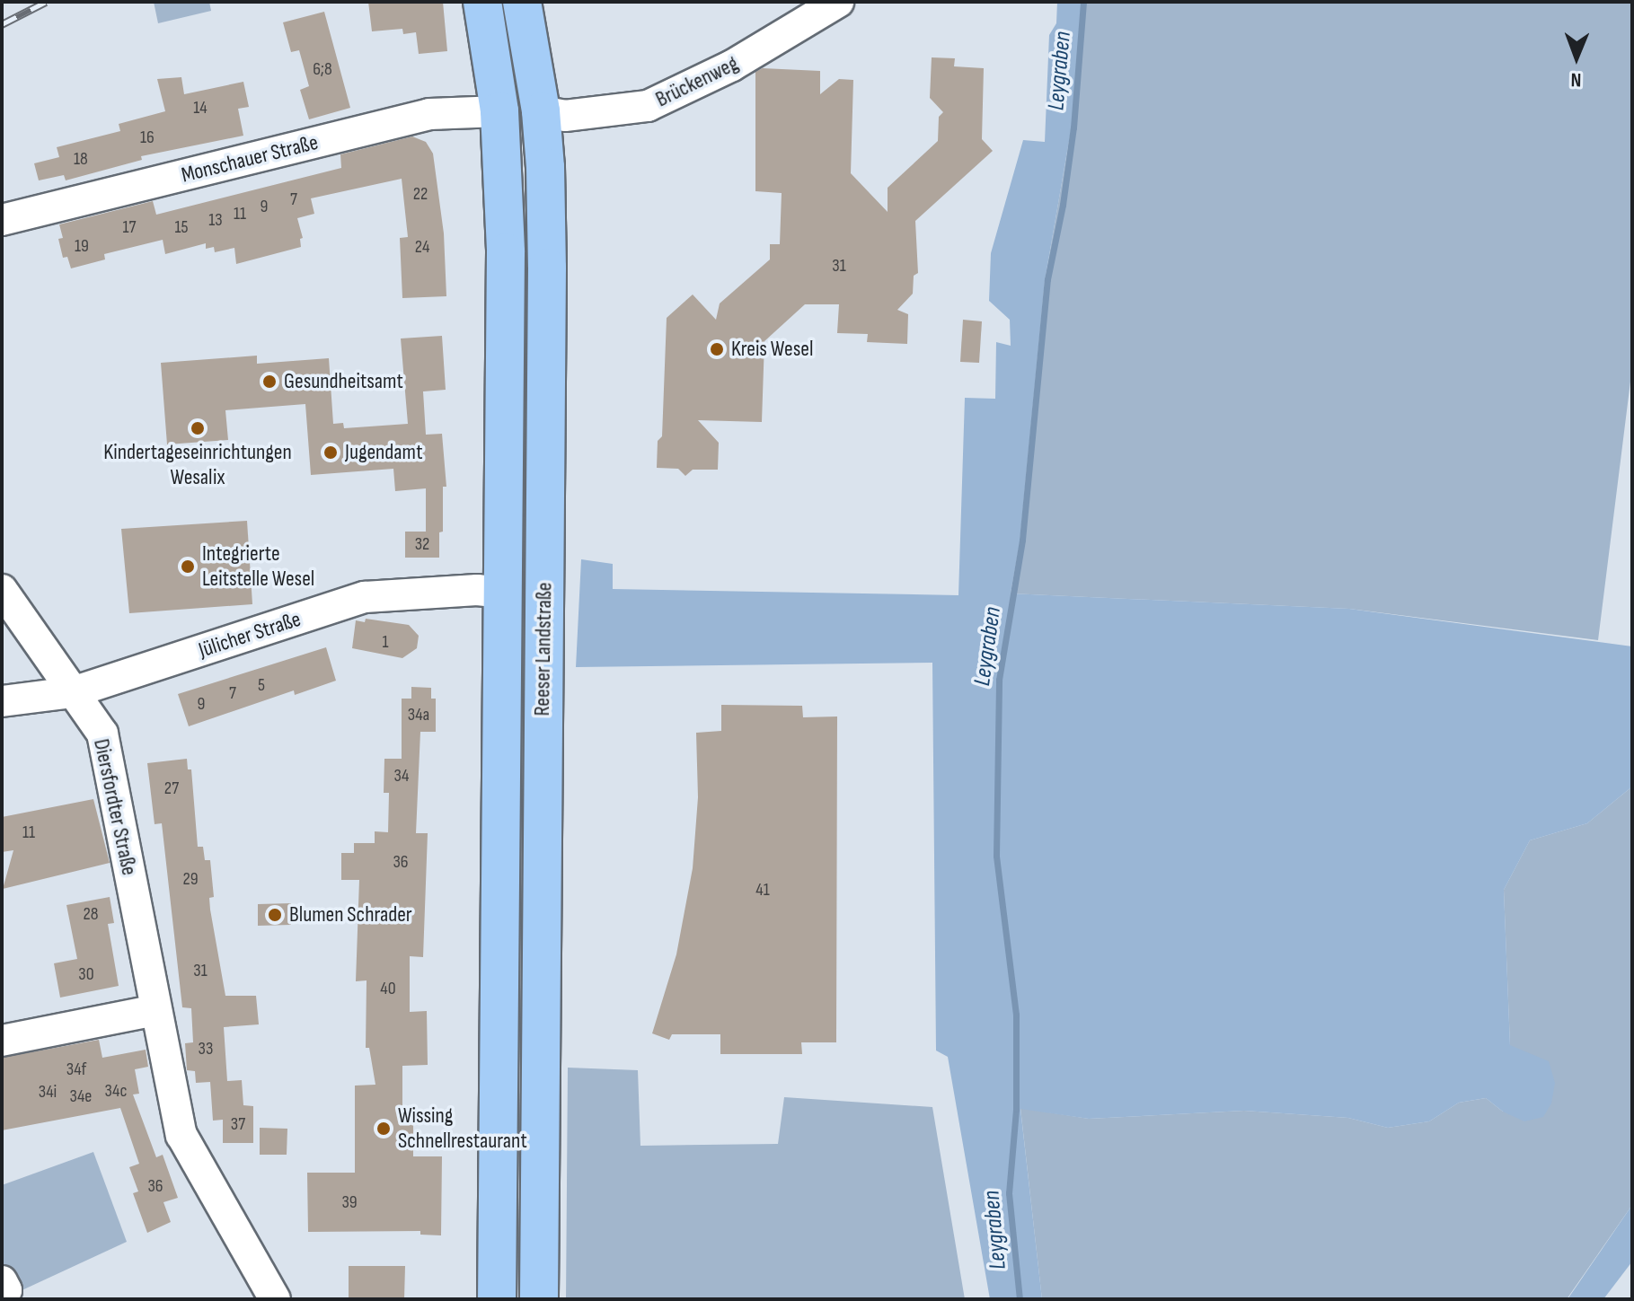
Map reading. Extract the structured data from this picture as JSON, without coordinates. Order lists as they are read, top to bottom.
{
  "streets": {
    "main road": ["Reeser Landstraße"],
    "street": [
      "Brückenweg",
      "Monschauer Straße",
      "Jülicher Straße",
      "Diersfordter Straße"
    ]
  },
  "crossings": [
    ["Brückenweg", "Reeser Landstraße"],
    ["Monschauer Straße", "Reeser Landstraße"],
    ["Jülicher Straße", "Reeser Landstraße"],
    ["Jülicher Straße", "Diersfordter Straße"]
  ],
  "water": ["Leygraben"],
  "places": [
    "Kreis Wesel",
    "Gesundheitsamt",
    "Kindertageseinrichtungen Wesalix",
    "Jugendamt",
    "Integrierte Leitstelle Wesel",
    "Blumen Schrader",
    "Wissing Schnellrestaurant"
  ],
  "house_numbers": [
    "6;8",
    "14",
    "16",
    "18",
    "22",
    "7",
    "9",
    "11",
    "13",
    "17",
    "15",
    "19",
    "24",
    "31",
    "32",
    "1",
    "5",
    "7",
    "9",
    "34a",
    "34",
    "27",
    "11",
    "36",
    "29",
    "41",
    "28",
    "31",
    "30",
    "40",
    "33",
    "34f",
    "34c",
    "34i",
    "34e",
    "37",
    "36",
    "39"
  ],
  "north": "bottom"
}
